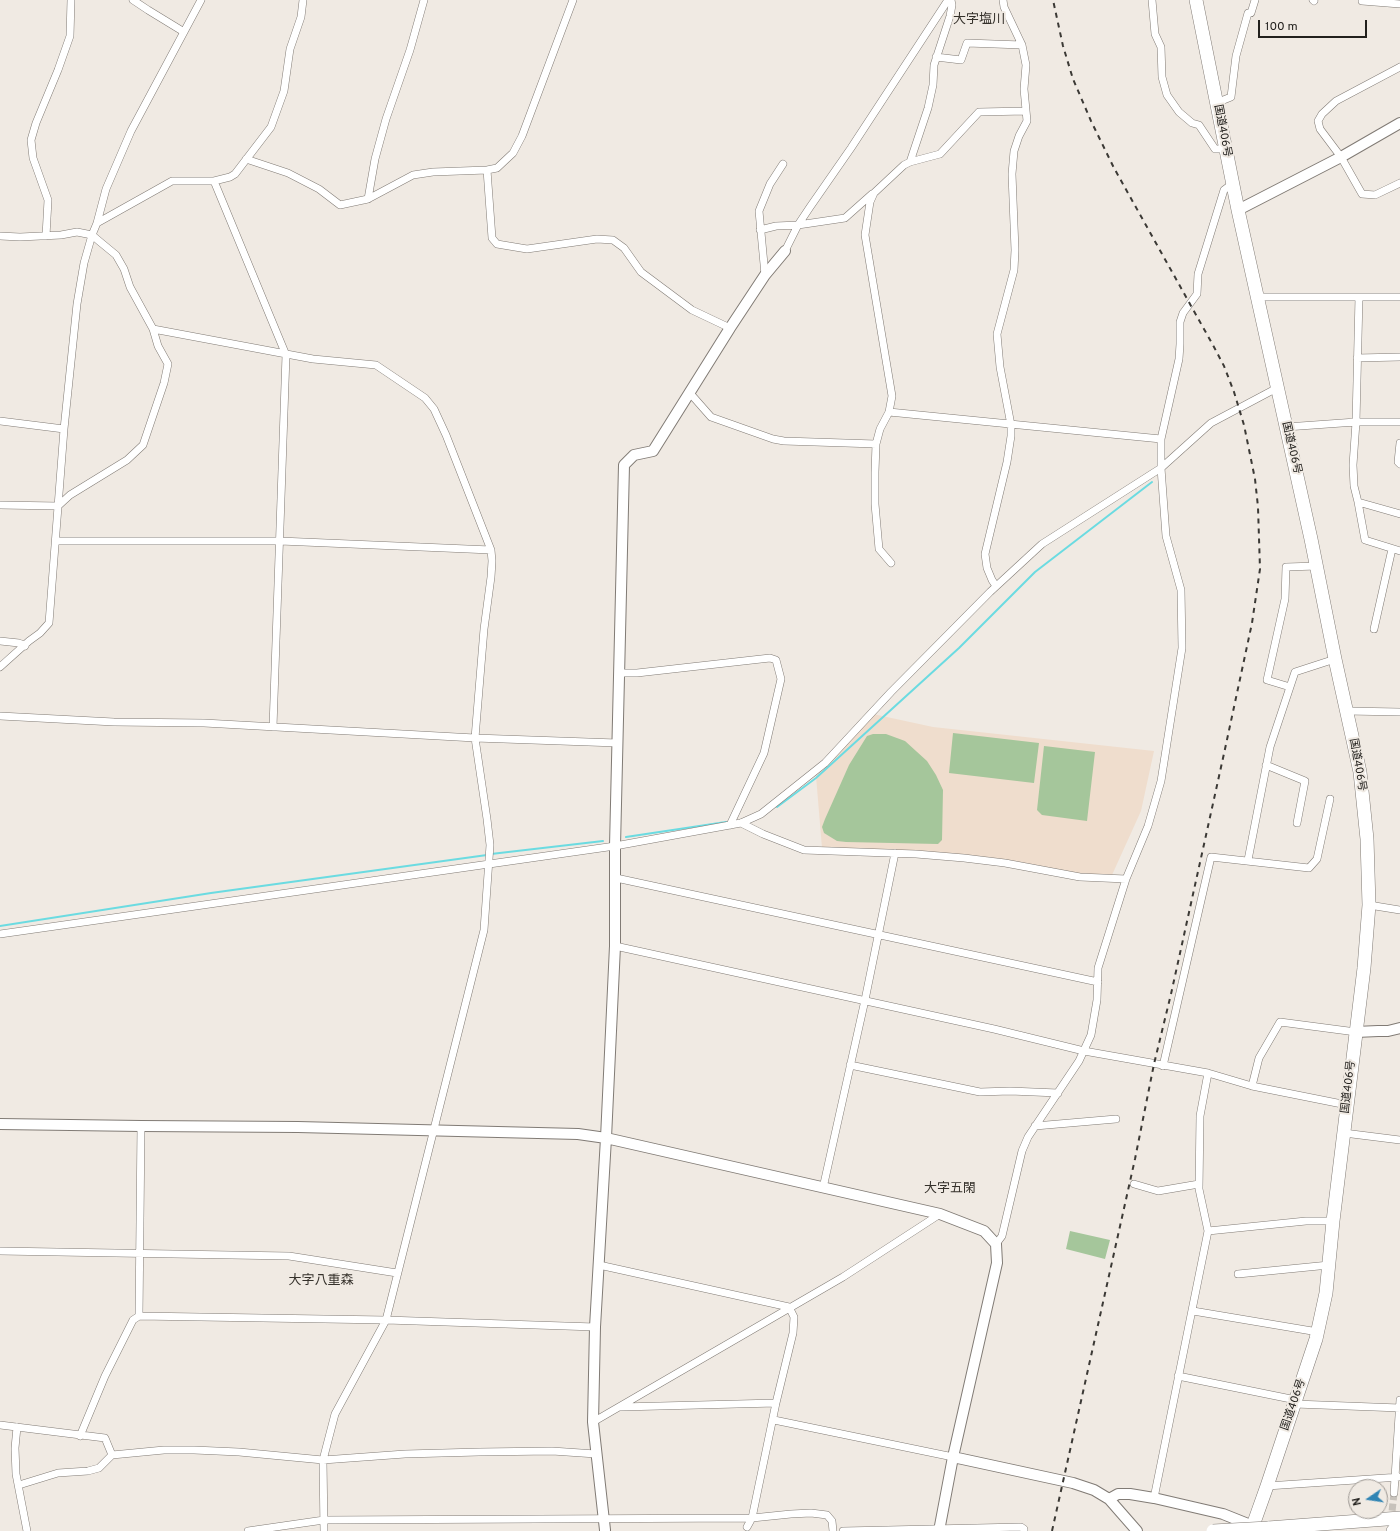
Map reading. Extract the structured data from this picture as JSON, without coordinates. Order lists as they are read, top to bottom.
{
  "streets": {
    "highway": ["国道406号"]
  },
  "districts": ["大字塩川", "大字五閑", "大字八重森"],
  "scale_bar": "100 m",
  "north": "left"
}
